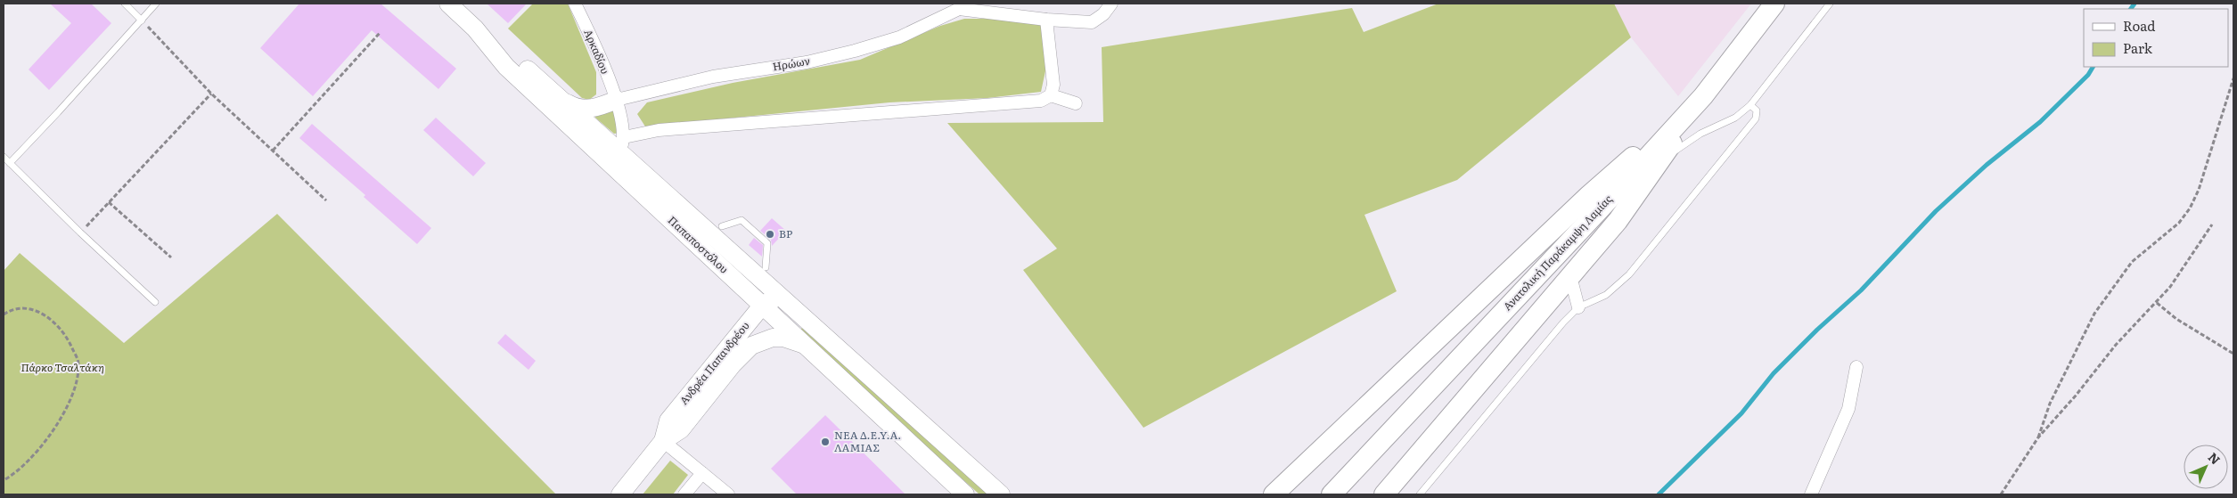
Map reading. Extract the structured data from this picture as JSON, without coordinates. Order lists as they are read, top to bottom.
{
  "streets": {
    "main road": ["Παπαποστόλου", "Ανατολική Παράκαμψη Λαμίας", "Ανδρέα Παπανδρέου"],
    "street": ["Αρκαδίου", "Ηρώων"]
  },
  "crossings": [
    ["Αρκαδίου", "Ηρώων"],
    ["Αρκαδίου", "Παπαποστόλου"],
    ["Παπαποστόλου", "Ανδρέα Παπανδρέου"]
  ],
  "parks": ["Πάρκο Τσαλτάκη"],
  "places": ["BP", "ΝΕΑ Δ.Ε.Υ.Α. ΛΑΜΙΑΣ"],
  "legend": ["Road", "Park"],
  "north": "top right"
}
